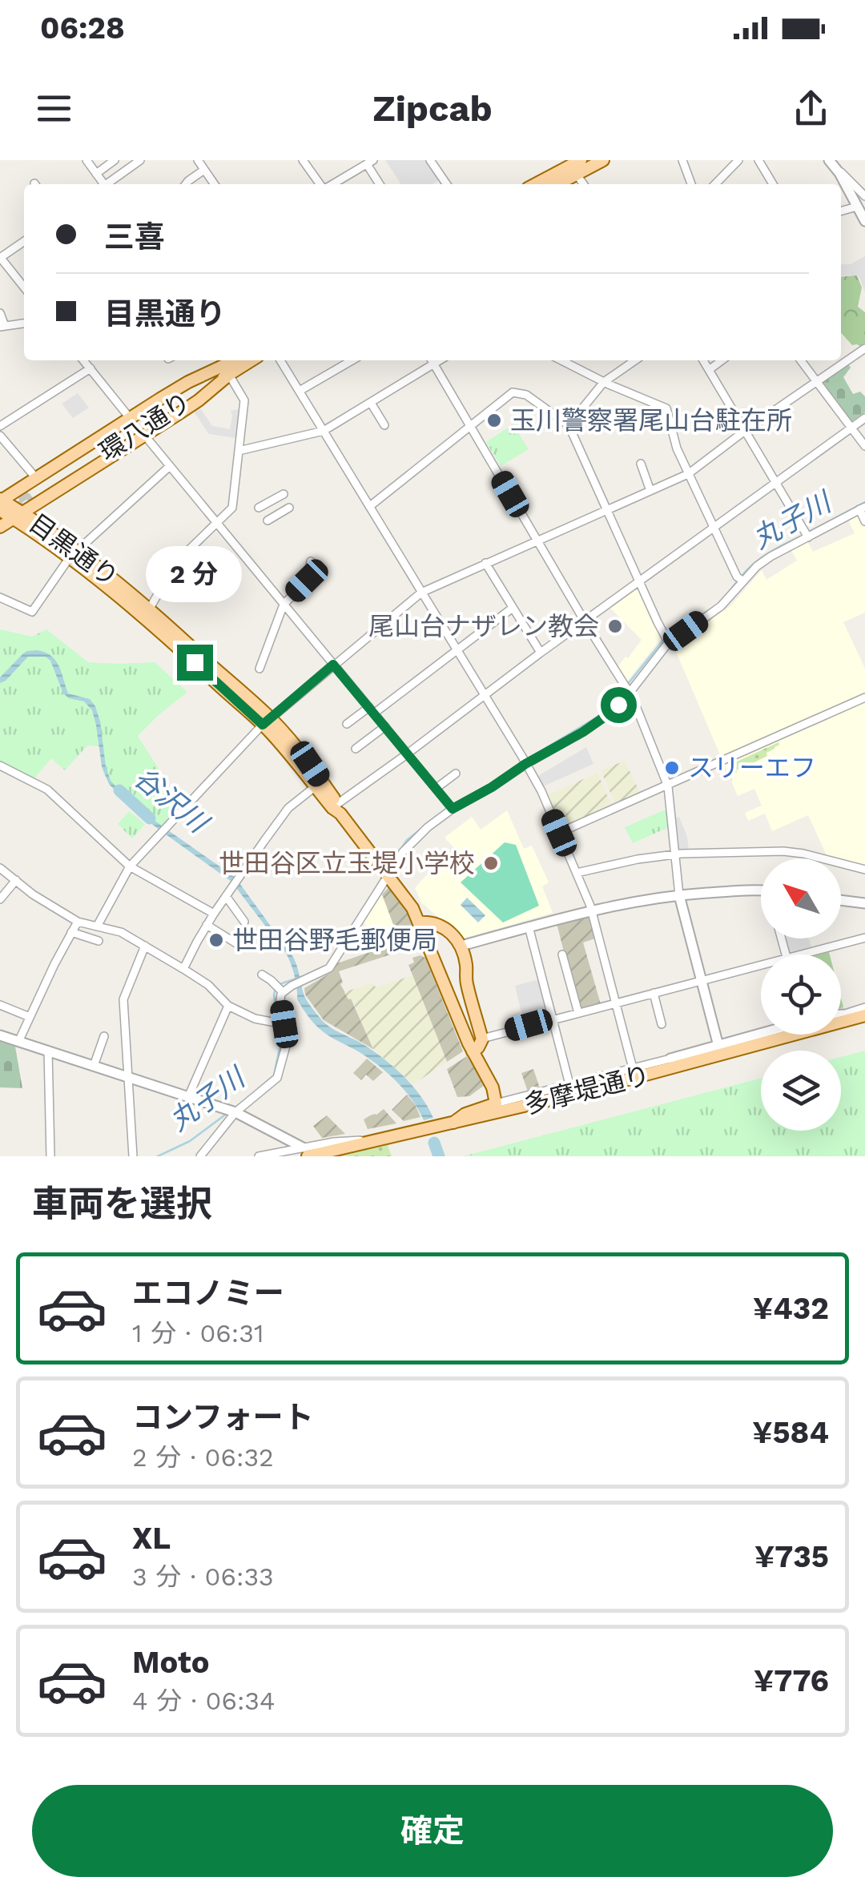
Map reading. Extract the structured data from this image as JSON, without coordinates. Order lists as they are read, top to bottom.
{
  "streets": {
    "main road": ["環八通り", "目黒通り", "多摩堤通り"]
  },
  "water": ["丸子川", "谷沢川"],
  "places": [
    "玉川警察署尾山台駐在所",
    "尾山台ナザレン教会",
    "スリーエフ",
    "世田谷区立玉堤小学校",
    "世田谷野毛郵便局"
  ],
  "north": "top left",
  "page": {
    "status": "06:28",
    "header": "Zipcab",
    "banner": ["三喜", "目黒通り"],
    "bubble": "2 分",
    "heading": "車両を選択",
    "list": [
      {
        "name": "エコノミー",
        "note": "1 分 · 06:31",
        "value": "¥432"
      },
      {
        "name": "コンフォート",
        "note": "2 分 · 06:32",
        "value": "¥584"
      },
      {
        "name": "XL",
        "note": "3 分 · 06:33",
        "value": "¥735"
      },
      {
        "name": "Moto",
        "note": "4 分 · 06:34",
        "value": "¥776"
      }
    ],
    "buttons": "確定"
  }
}
